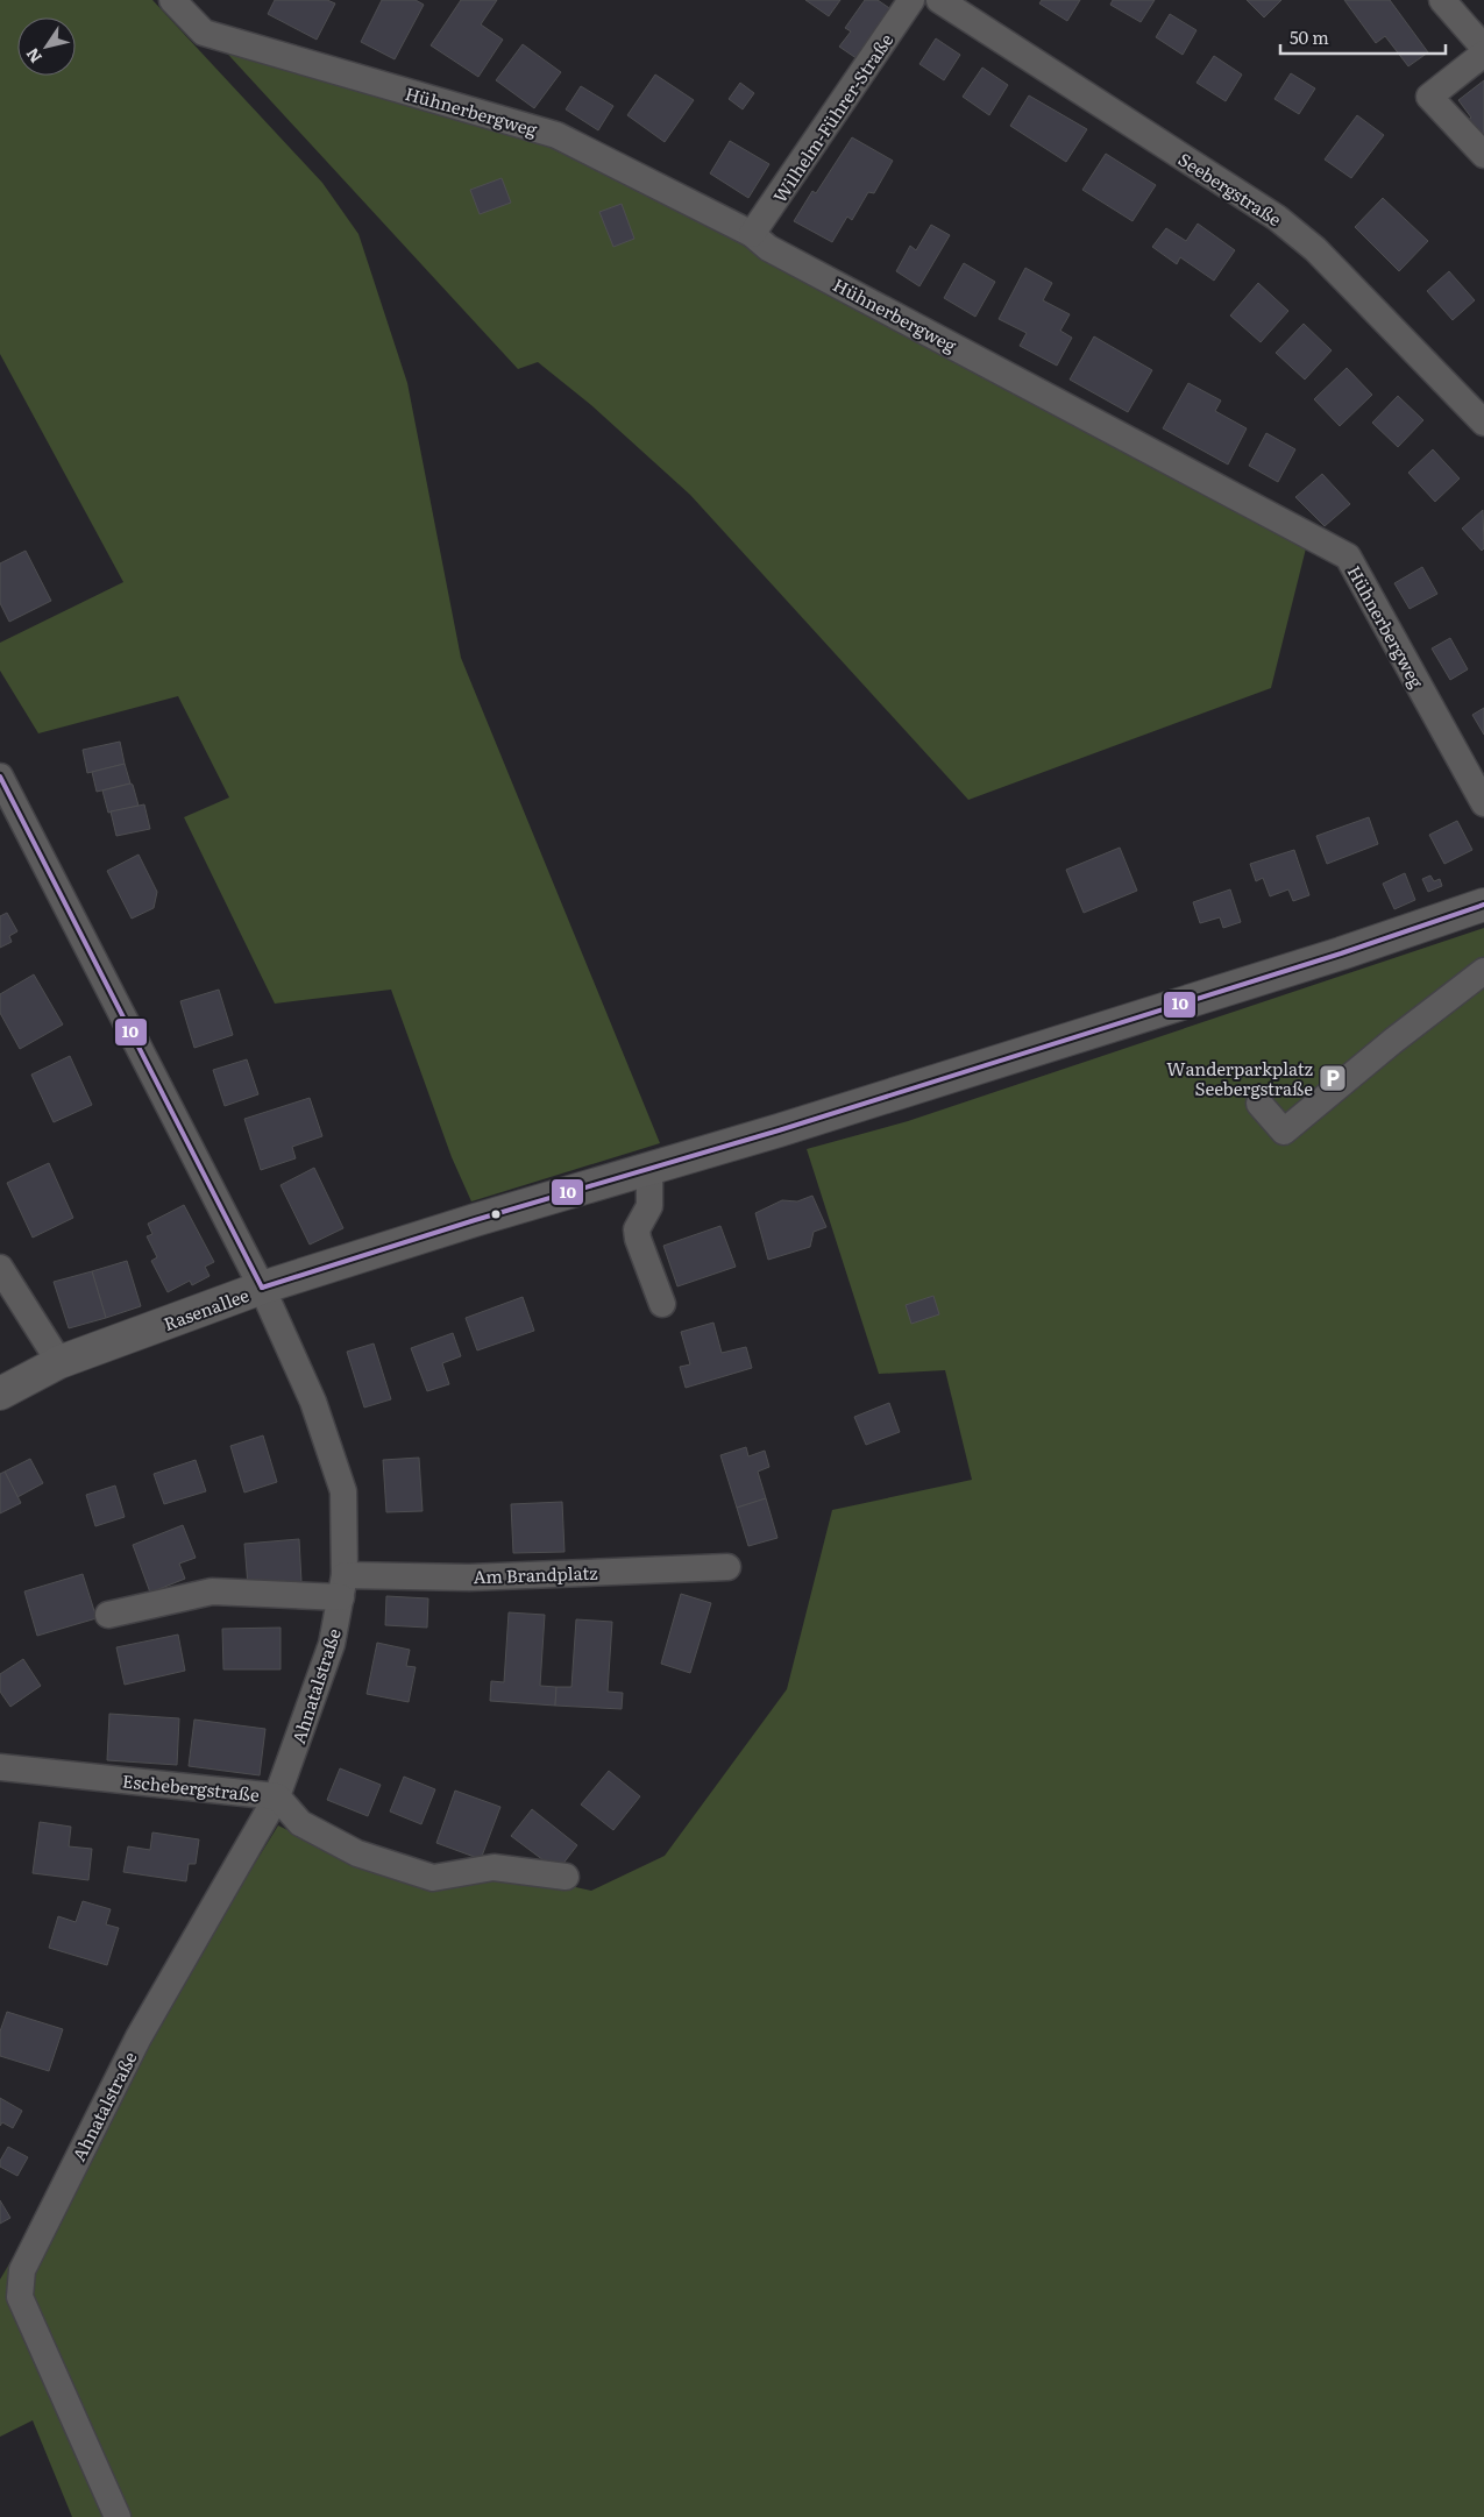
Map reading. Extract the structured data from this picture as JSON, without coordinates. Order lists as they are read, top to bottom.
{
  "streets": {
    "main road": ["Rasenallee"],
    "street": [
      "Hühnerbergweg",
      "Wilhelm-Führer-Straße",
      "Seebergstraße",
      "Am Brandplatz",
      "Ahnatalstraße",
      "Eschebergstraße"
    ]
  },
  "crossings": [
    ["Hühnerbergweg", "Wilhelm-Führer-Straße"],
    ["Rasenallee", "Ahnatalstraße"],
    ["Am Brandplatz", "Ahnatalstraße"],
    ["Ahnatalstraße", "Eschebergstraße"]
  ],
  "places": {
    "parking": ["Wanderparkplatz Seebergstraße"]
  },
  "lines": ["transit line 10"],
  "scale_bar": "50 m",
  "north": "bottom left"
}
